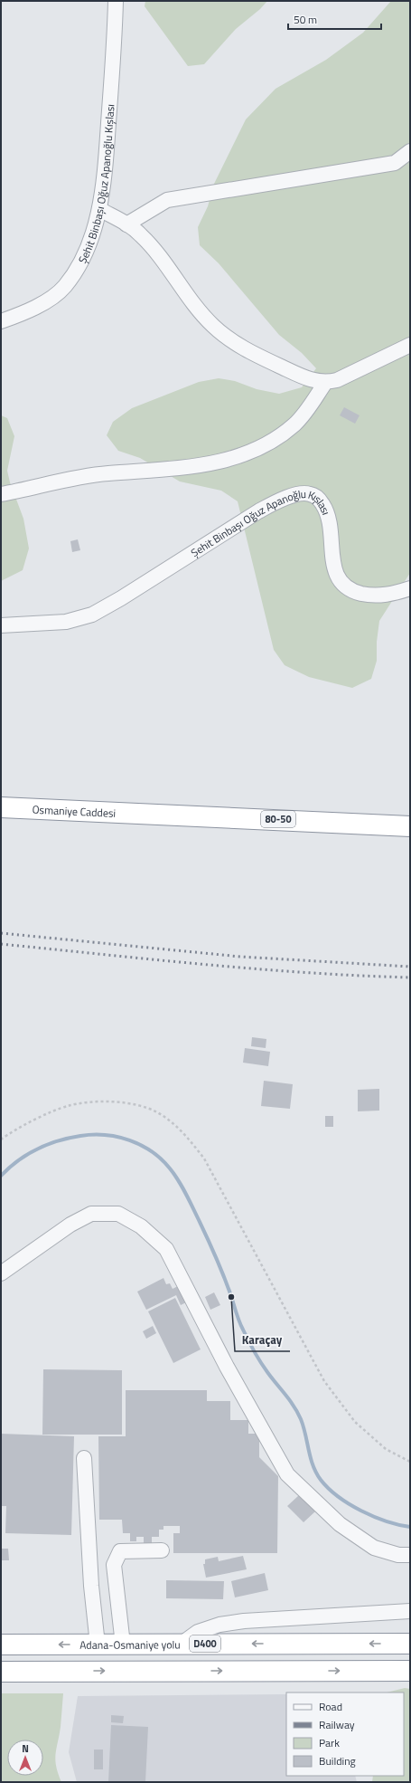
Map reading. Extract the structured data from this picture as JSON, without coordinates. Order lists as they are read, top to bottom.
{
  "streets": {
    "highway": [
      "Osmaniye Caddesi",
      "80-50",
      "D400",
      "Adana-Osmaniye yolu"
    ],
    "street": ["Şehit Binbaşı Oğuz Apanoğlu Kışlası"]
  },
  "places": ["Karaçay"],
  "legend": [
    "Road",
    "Railway",
    "Park",
    "Building"
  ],
  "scale_bar": "50 m",
  "north": "top"
}
